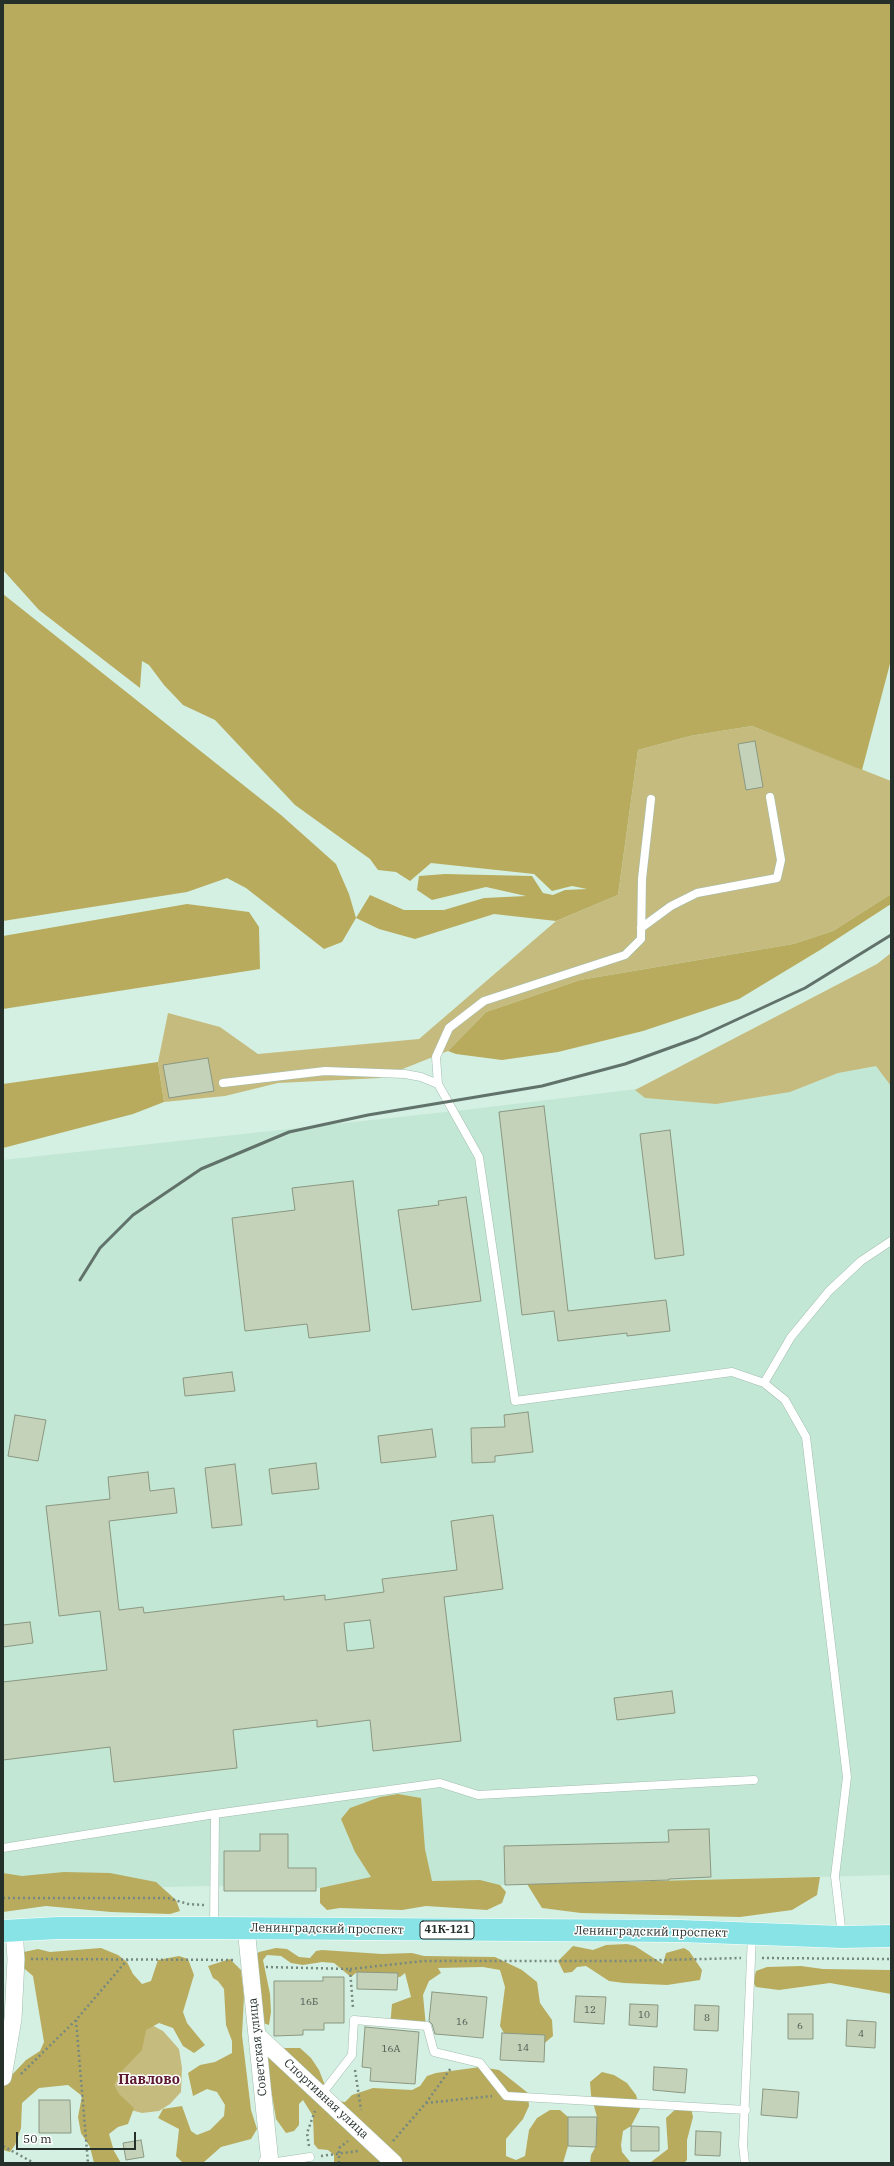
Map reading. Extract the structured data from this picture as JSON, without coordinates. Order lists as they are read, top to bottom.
{
  "streets": {
    "main road": ["Ленинградский проспект", "41К-121"],
    "street": ["Советская улица", "Спортивная улица"]
  },
  "crossings": [
    ["Ленинградский проспект", "Советская улица"],
    ["Советская улица", "Спортивная улица"]
  ],
  "districts": ["Павлово"],
  "house_numbers": [
    "16Б",
    "12",
    "10",
    "8",
    "16",
    "6",
    "4",
    "14",
    "16А"
  ],
  "scale_bar": "50 m"
}
